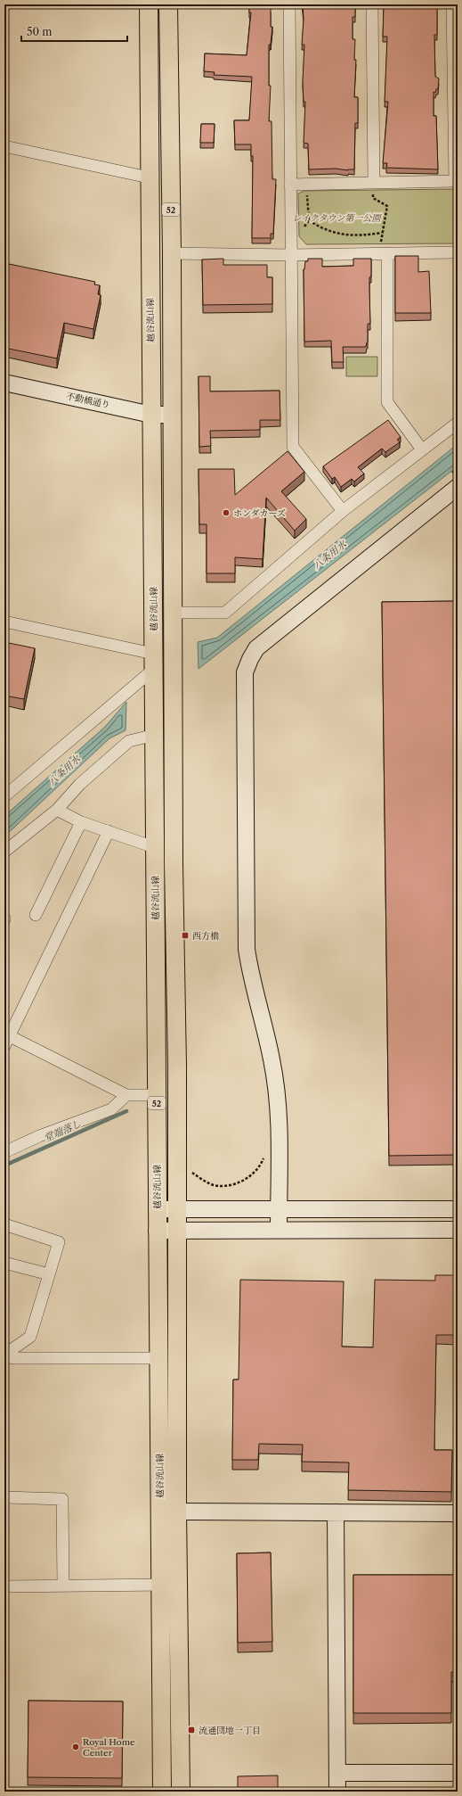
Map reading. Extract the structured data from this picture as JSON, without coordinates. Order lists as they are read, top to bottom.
{
  "streets": {
    "main road": ["52", "越谷流山線"],
    "street": ["不動橋通り"]
  },
  "crossings": [
    ["越谷流山線", "不動橋通り"]
  ],
  "water": ["八条用水", "堂端落し"],
  "parks": ["レイクタウン第一公園"],
  "places": {
    "other": ["ホンダカーズ", "Royal Home Center"],
    "transit": ["西方橋", "流通団地一丁目"]
  },
  "scale_bar": "50 m"
}
